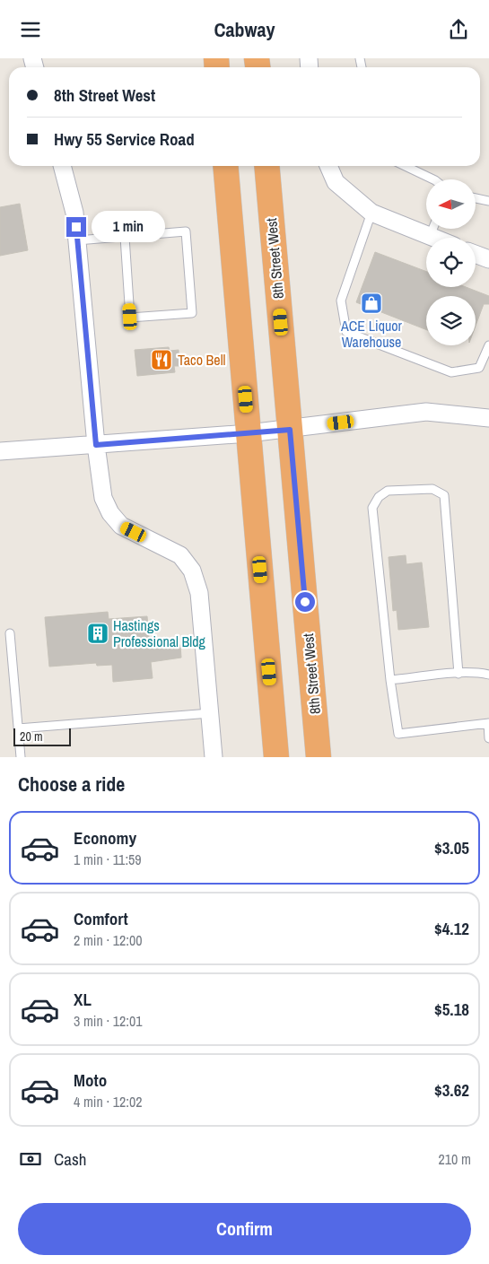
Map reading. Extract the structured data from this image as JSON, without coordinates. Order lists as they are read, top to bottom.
{
  "streets": {
    "highway": ["8th Street West"]
  },
  "places": {
    "shop": ["ACE Liquor Warehouse"],
    "restaurant": ["Taco Bell"],
    "building": ["Hastings Professional Bldg"]
  },
  "scale_bar": "20 m",
  "north": "left",
  "page": {
    "header": "Cabway",
    "banner": ["8th Street West", "Hwy 55 Service Road"],
    "bubble": "1 min",
    "scale": "20 m",
    "heading": "Choose a ride",
    "list": [
      {
        "name": "Economy",
        "note": "1 min · 11:59",
        "value": "$3.05"
      },
      {
        "name": "Comfort",
        "note": "2 min · 12:00",
        "value": "$4.12"
      },
      {
        "name": "XL",
        "note": "3 min · 12:01",
        "value": "$5.18"
      },
      {
        "name": "Moto",
        "note": "4 min · 12:02",
        "value": "$3.62"
      }
    ],
    "pay": ["Cash", "210 m"],
    "buttons": "Confirm"
  }
}
